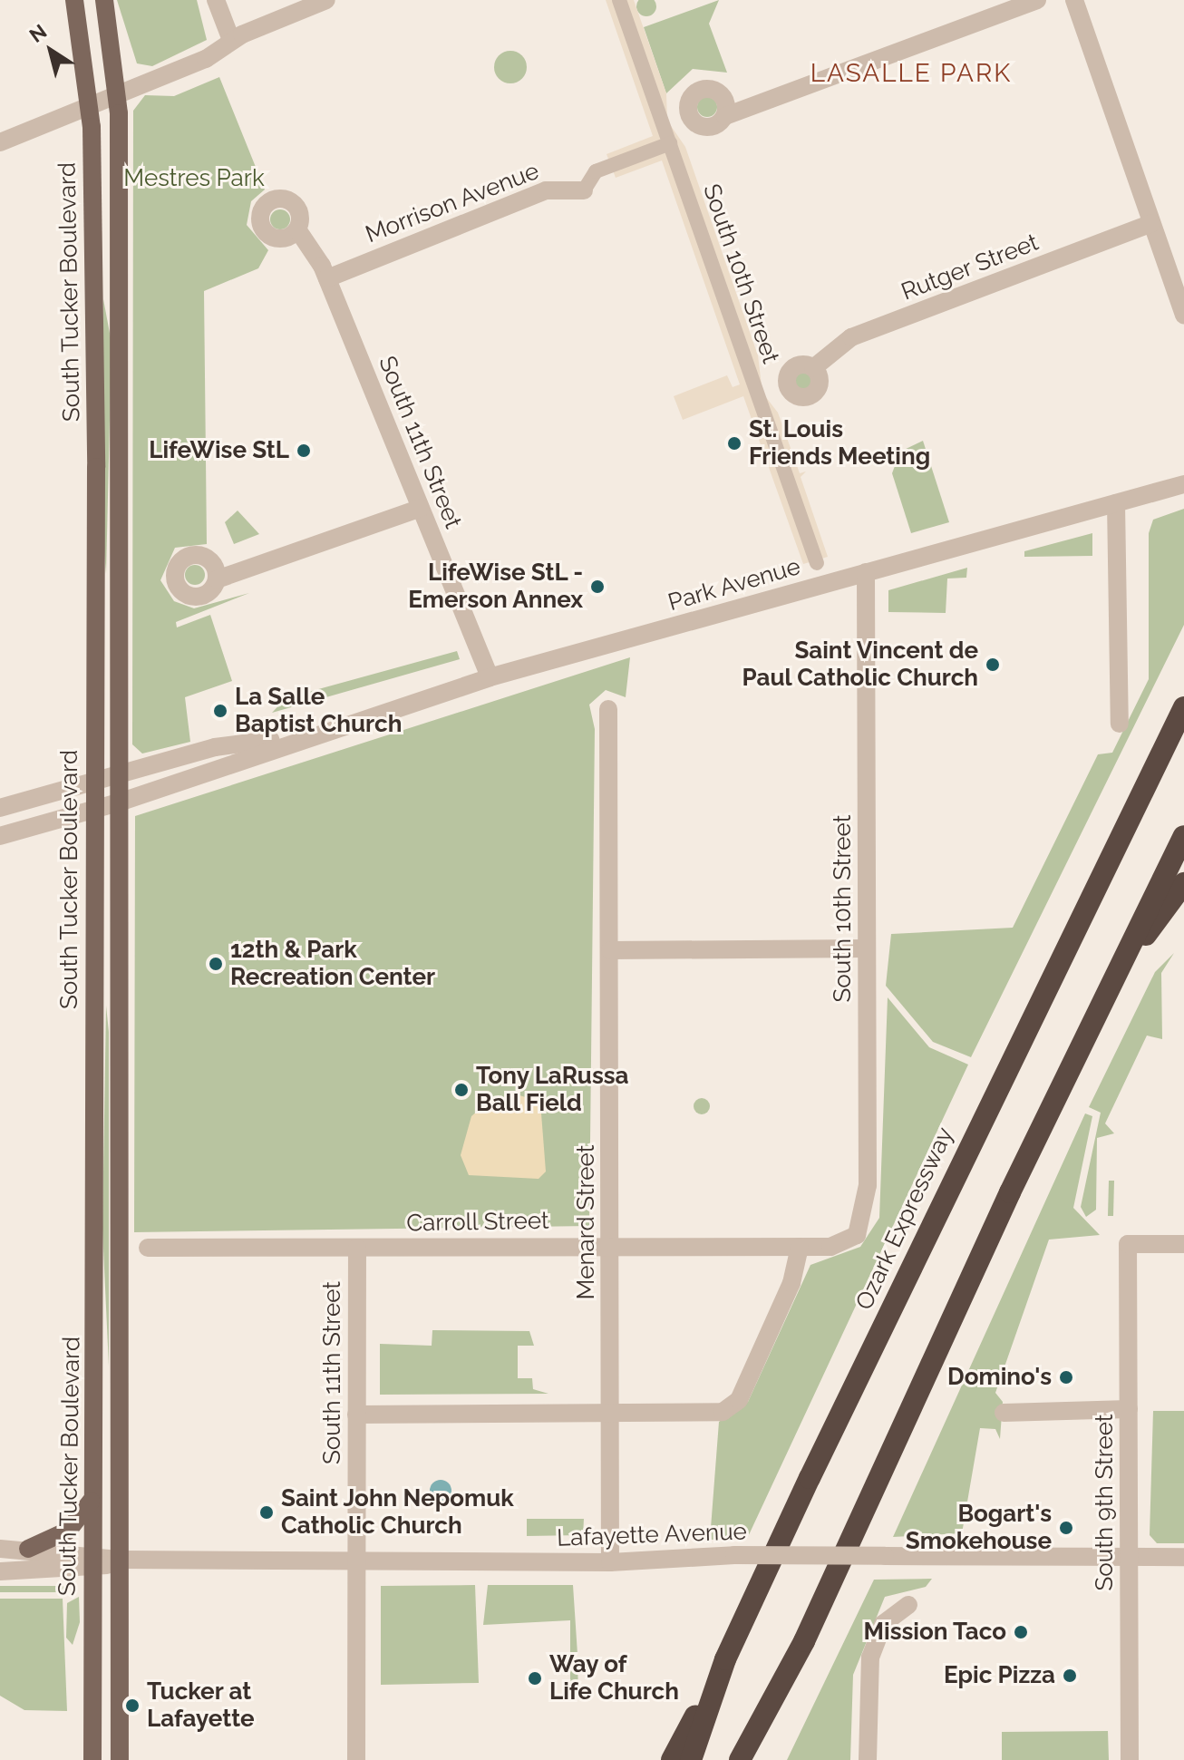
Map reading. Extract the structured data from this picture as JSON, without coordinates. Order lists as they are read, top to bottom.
{
  "streets": {
    "highway": ["Ozark Expressway"],
    "main road": ["South Tucker Boulevard"],
    "street": [
      "Morrison Avenue",
      "Rutger Street",
      "South 10th Street",
      "South 11th Street",
      "Park Avenue",
      "Carroll Street",
      "Menard Street",
      "South 9th Street",
      "Lafayette Avenue"
    ]
  },
  "crossings": [
    ["Morrison Avenue", "South 10th Street"],
    ["Morrison Avenue", "South 11th Street"],
    ["South 10th Street", "Park Avenue"],
    ["South 10th Street", "Carroll Street"],
    ["South Tucker Boulevard", "Park Avenue"],
    ["South Tucker Boulevard", "Lafayette Avenue"],
    ["South 11th Street", "Park Avenue"],
    ["South 11th Street", "Carroll Street"],
    ["South 11th Street", "Lafayette Avenue"],
    ["Carroll Street", "Menard Street"],
    ["Menard Street", "Lafayette Avenue"],
    ["South 9th Street", "Lafayette Avenue"]
  ],
  "districts": ["LASALLE PARK"],
  "parks": ["Mestres Park"],
  "places": [
    "St. Louis Friends Meeting",
    "LifeWise StL",
    "LifeWise StL - Emerson Annex",
    "Saint Vincent de Paul Catholic Church",
    "La Salle Baptist Church",
    "12th & Park Recreation Center",
    "Tony LaRussa Ball Field",
    "Domino's",
    "Saint John Nepomuk Catholic Church",
    "Bogart's Smokehouse",
    "Mission Taco",
    "Epic Pizza",
    "Way of Life Church",
    "Tucker at Lafayette"
  ],
  "north": "top left"
}
